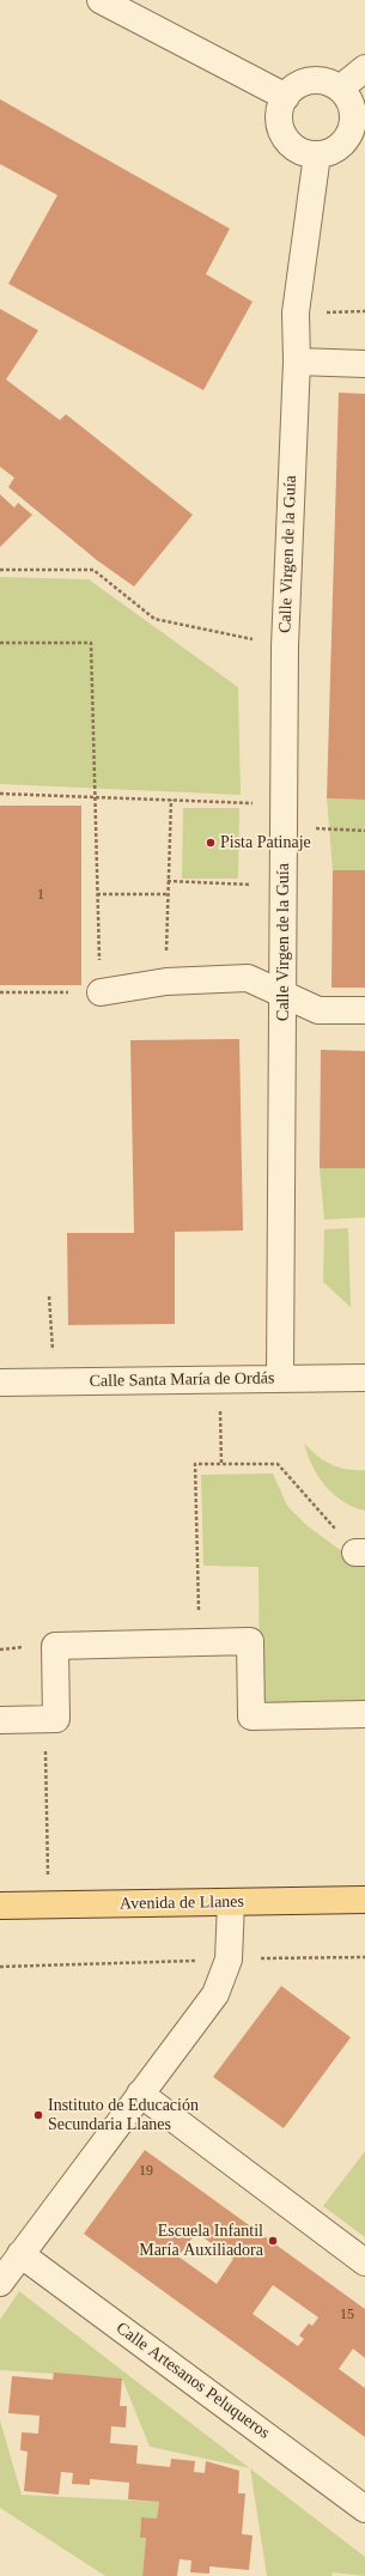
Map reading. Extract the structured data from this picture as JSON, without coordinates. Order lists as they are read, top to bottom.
{
  "streets": {
    "main road": ["Avenida de Llanes"],
    "street": ["Calle Virgen de la Guía", "Calle Santa María de Ordás", "Calle Artesanos Peluqueros"]
  },
  "crossings": [
    ["Calle Virgen de la Guía", "Calle Santa María de Ordás"]
  ],
  "places": ["Pista Patinaje", "Instituto de Educación Secundaria Llanes", "Escuela Infantil María Auxiliadora"],
  "house_numbers": ["1", "19", "15"]
}
